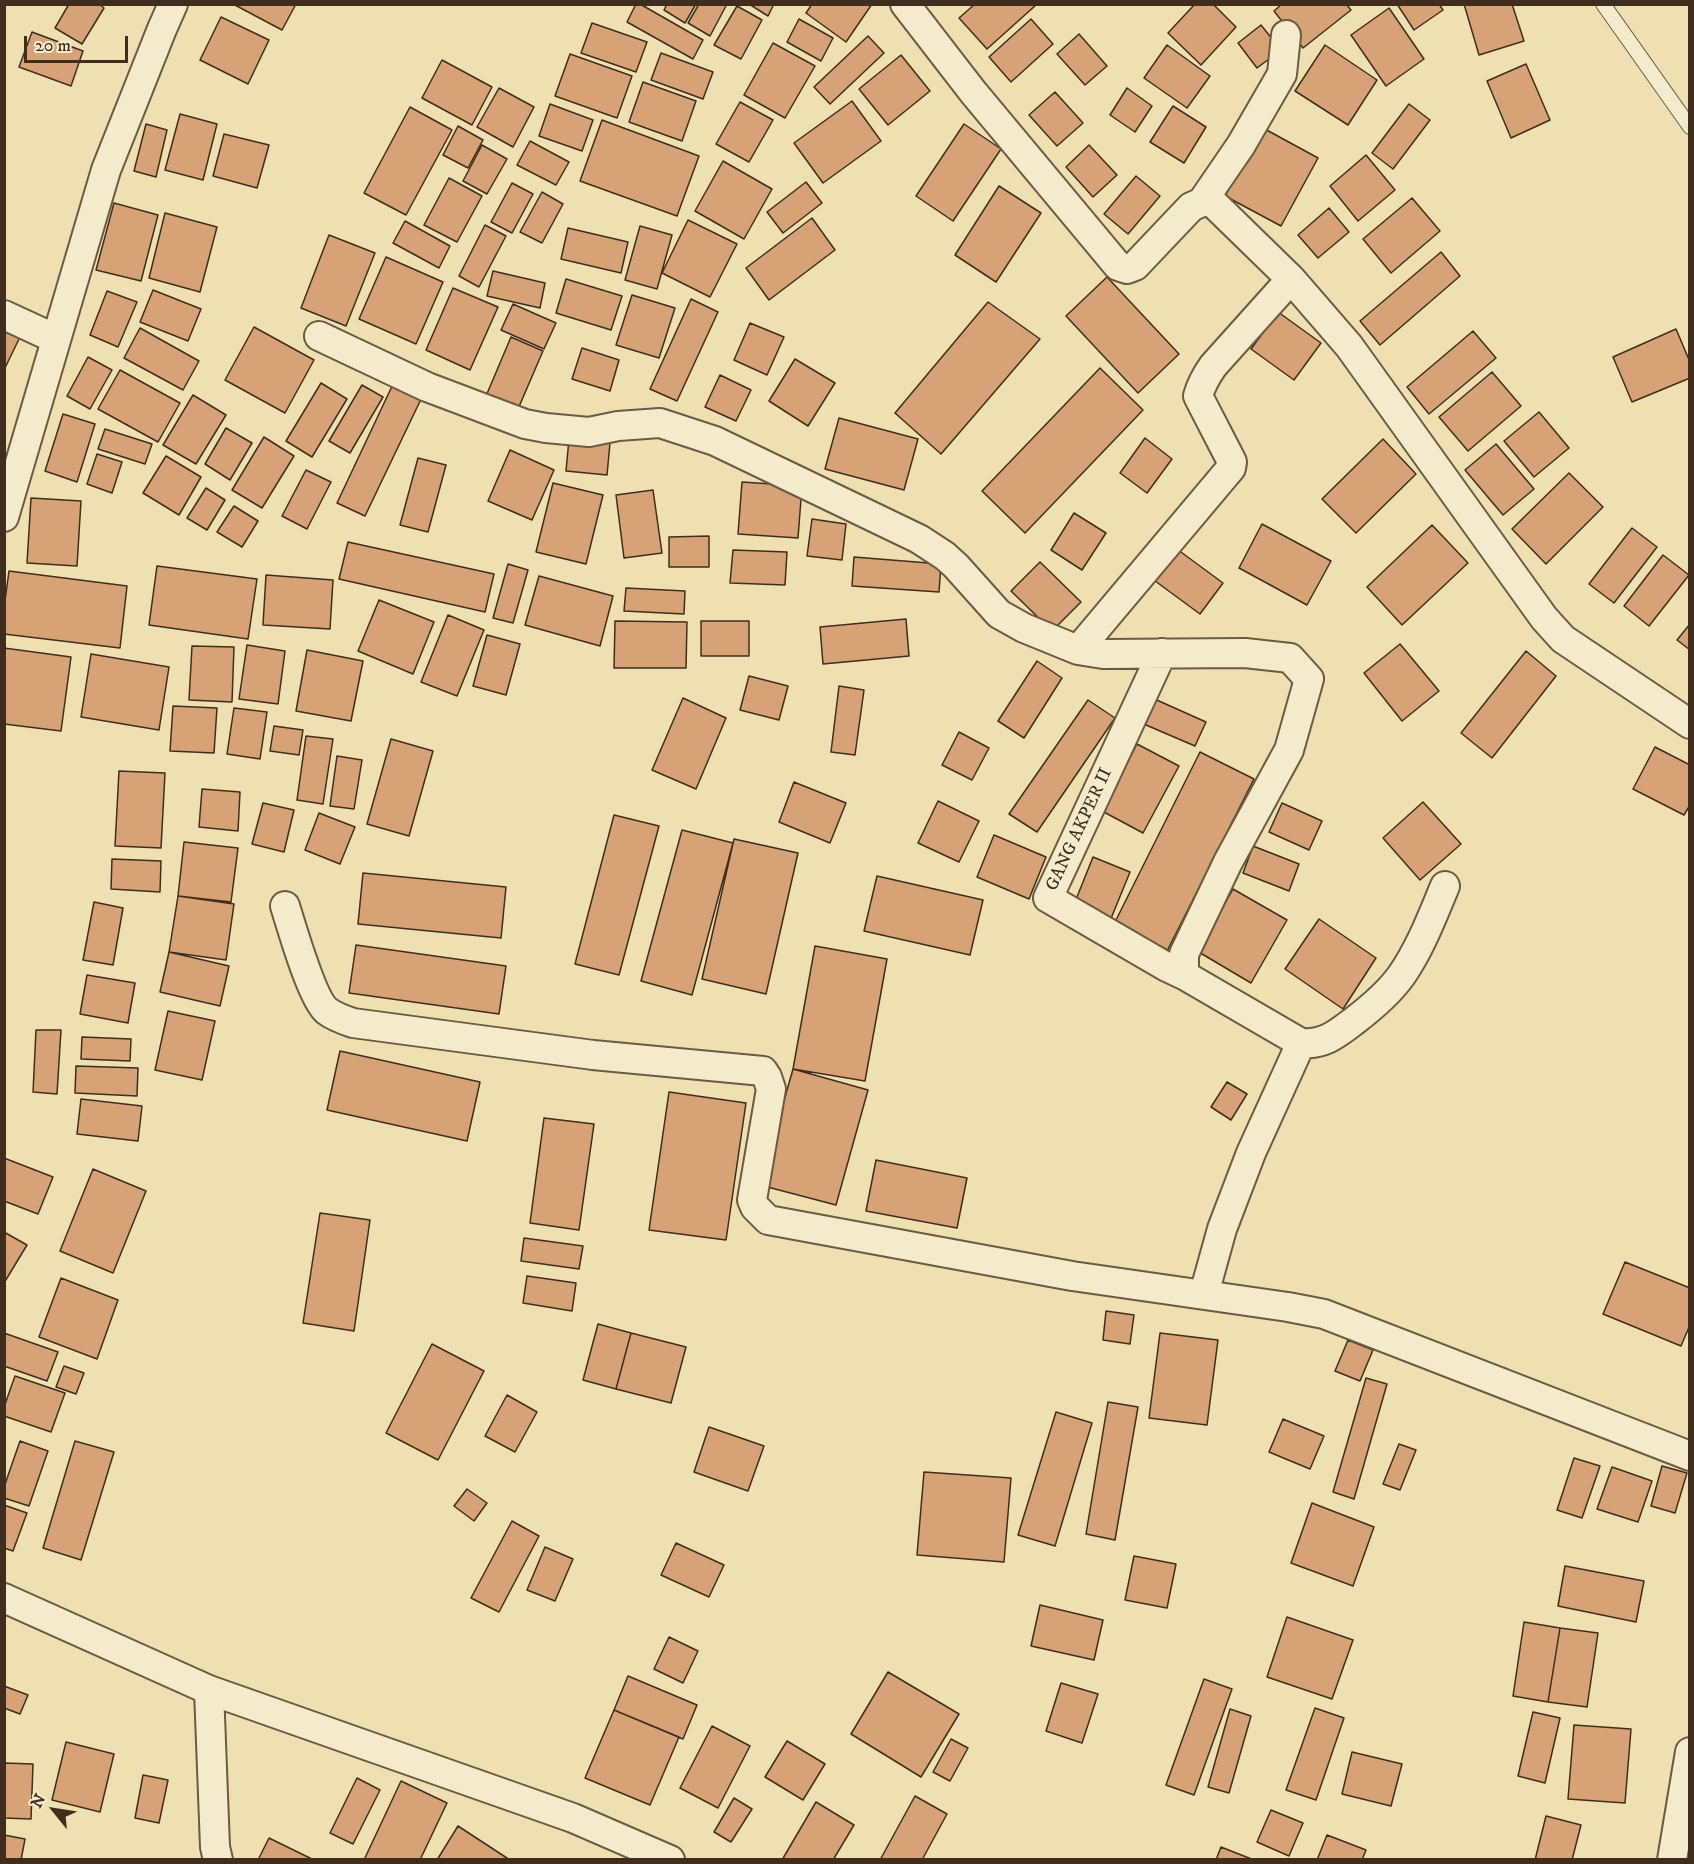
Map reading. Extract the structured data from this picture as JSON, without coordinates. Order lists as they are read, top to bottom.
{
  "streets": {
    "street": ["GANG AKPER II"]
  },
  "scale_bar": "20 m",
  "north": "top left"
}
